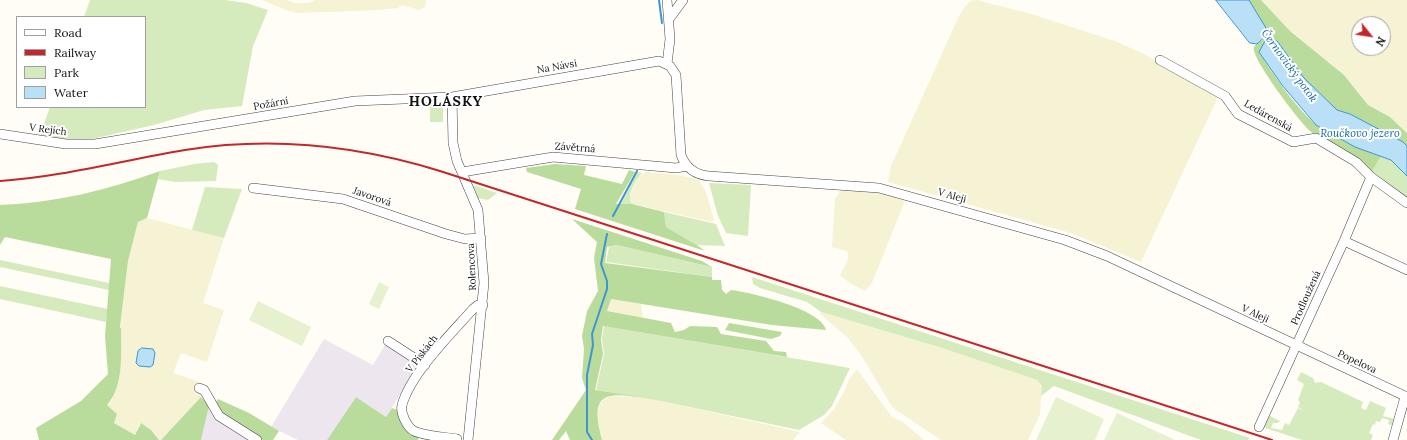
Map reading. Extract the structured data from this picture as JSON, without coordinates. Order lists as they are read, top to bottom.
{
  "streets": {
    "street": [
      "Na Návsi",
      "Požární",
      "Ledárenská",
      "V Rejích",
      "Závětrná",
      "V Aleji",
      "Javorová",
      "Rolencova",
      "Prodloužená",
      "V Pískách",
      "Popelova"
    ]
  },
  "crossings": [
    ["Na Návsi", "Požární"],
    ["Na Návsi", "Rolencova"],
    ["Požární", "V Rejích"],
    ["Požární", "Rolencova"],
    ["Ledárenská", "Prodloužená"],
    ["Závětrná", "V Aleji"],
    ["Závětrná", "Rolencova"],
    ["V Aleji", "Prodloužená"],
    ["V Aleji", "Popelova"],
    ["Javorová", "Rolencova"],
    ["Rolencova", "V Pískách"],
    ["Prodloužená", "Popelova"]
  ],
  "districts": ["HOLÁSKY"],
  "water": ["Černovický potok", "Roučkovo jezero"],
  "legend": [
    "Road",
    "Railway",
    "Park",
    "Water"
  ],
  "north": "bottom right"
}
